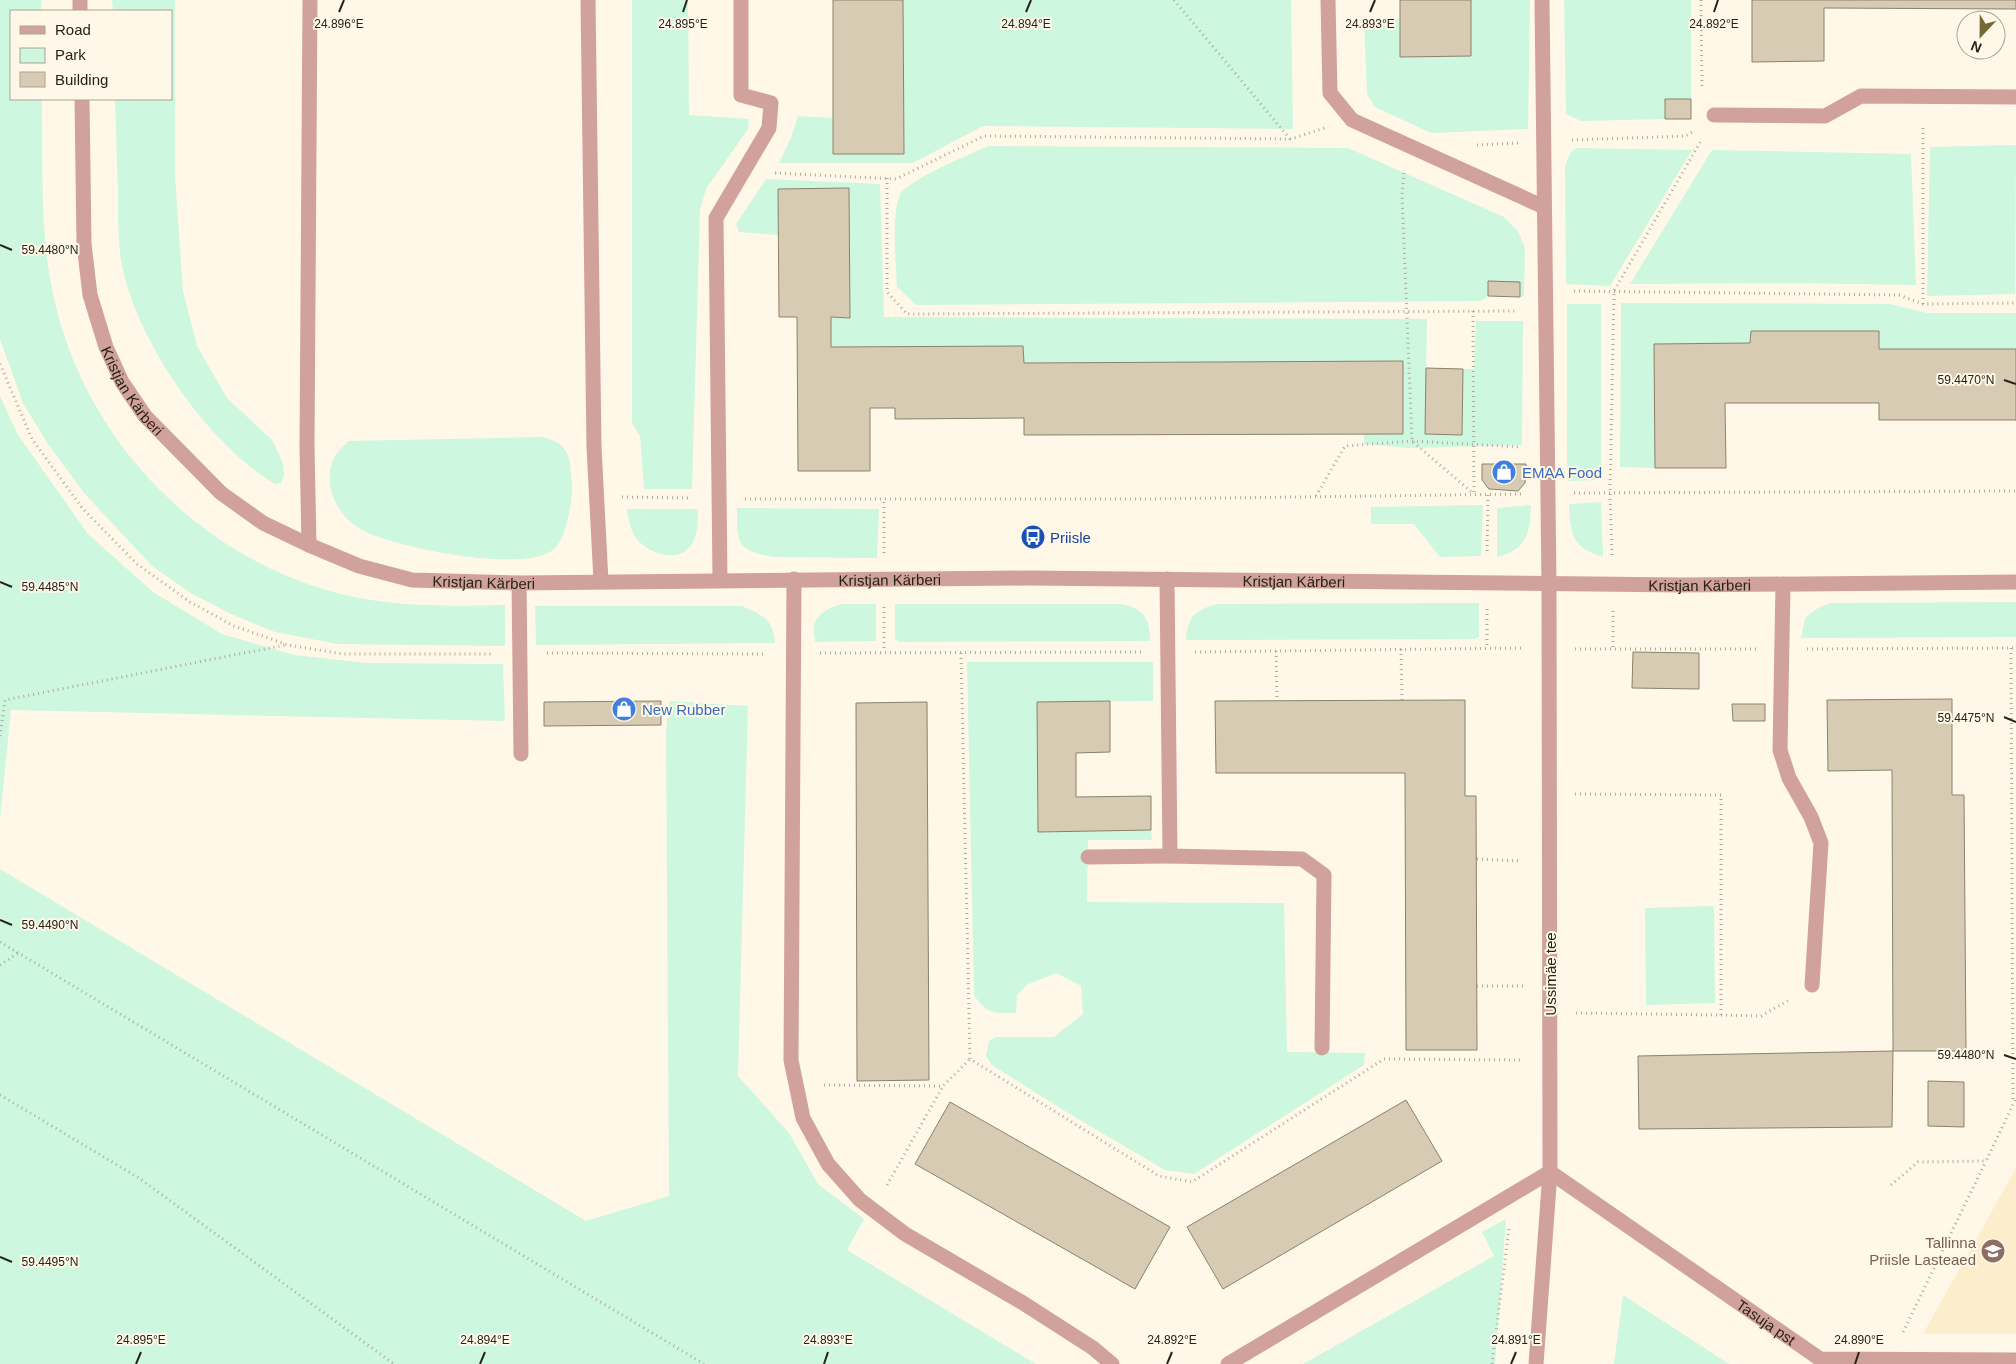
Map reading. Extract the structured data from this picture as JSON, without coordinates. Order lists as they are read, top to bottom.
{
  "streets": {
    "street": ["Kristjan Kärberi", "Ussimäe tee", "Tasuja pst"]
  },
  "crossings": [
    ["Kristjan Kärberi", "Ussimäe tee"],
    ["Ussimäe tee", "Tasuja pst"]
  ],
  "places": {
    "shop": ["EMAA Food", "New Rubber"],
    "bus stop": ["Priisle"],
    "school or university": ["Tallinna Priisle Lasteaed"]
  },
  "legend": ["Road", "Park", "Building"],
  "north": "bottom",
  "coordinates": [
    "24.896°E",
    "24.895°E",
    "24.894°E",
    "24.893°E",
    "24.892°E",
    "59.4480°N",
    "59.4470°N",
    "59.4485°N",
    "59.4475°N",
    "59.4490°N",
    "59.4495°N",
    "24.891°E",
    "24.890°E"
  ]
}
